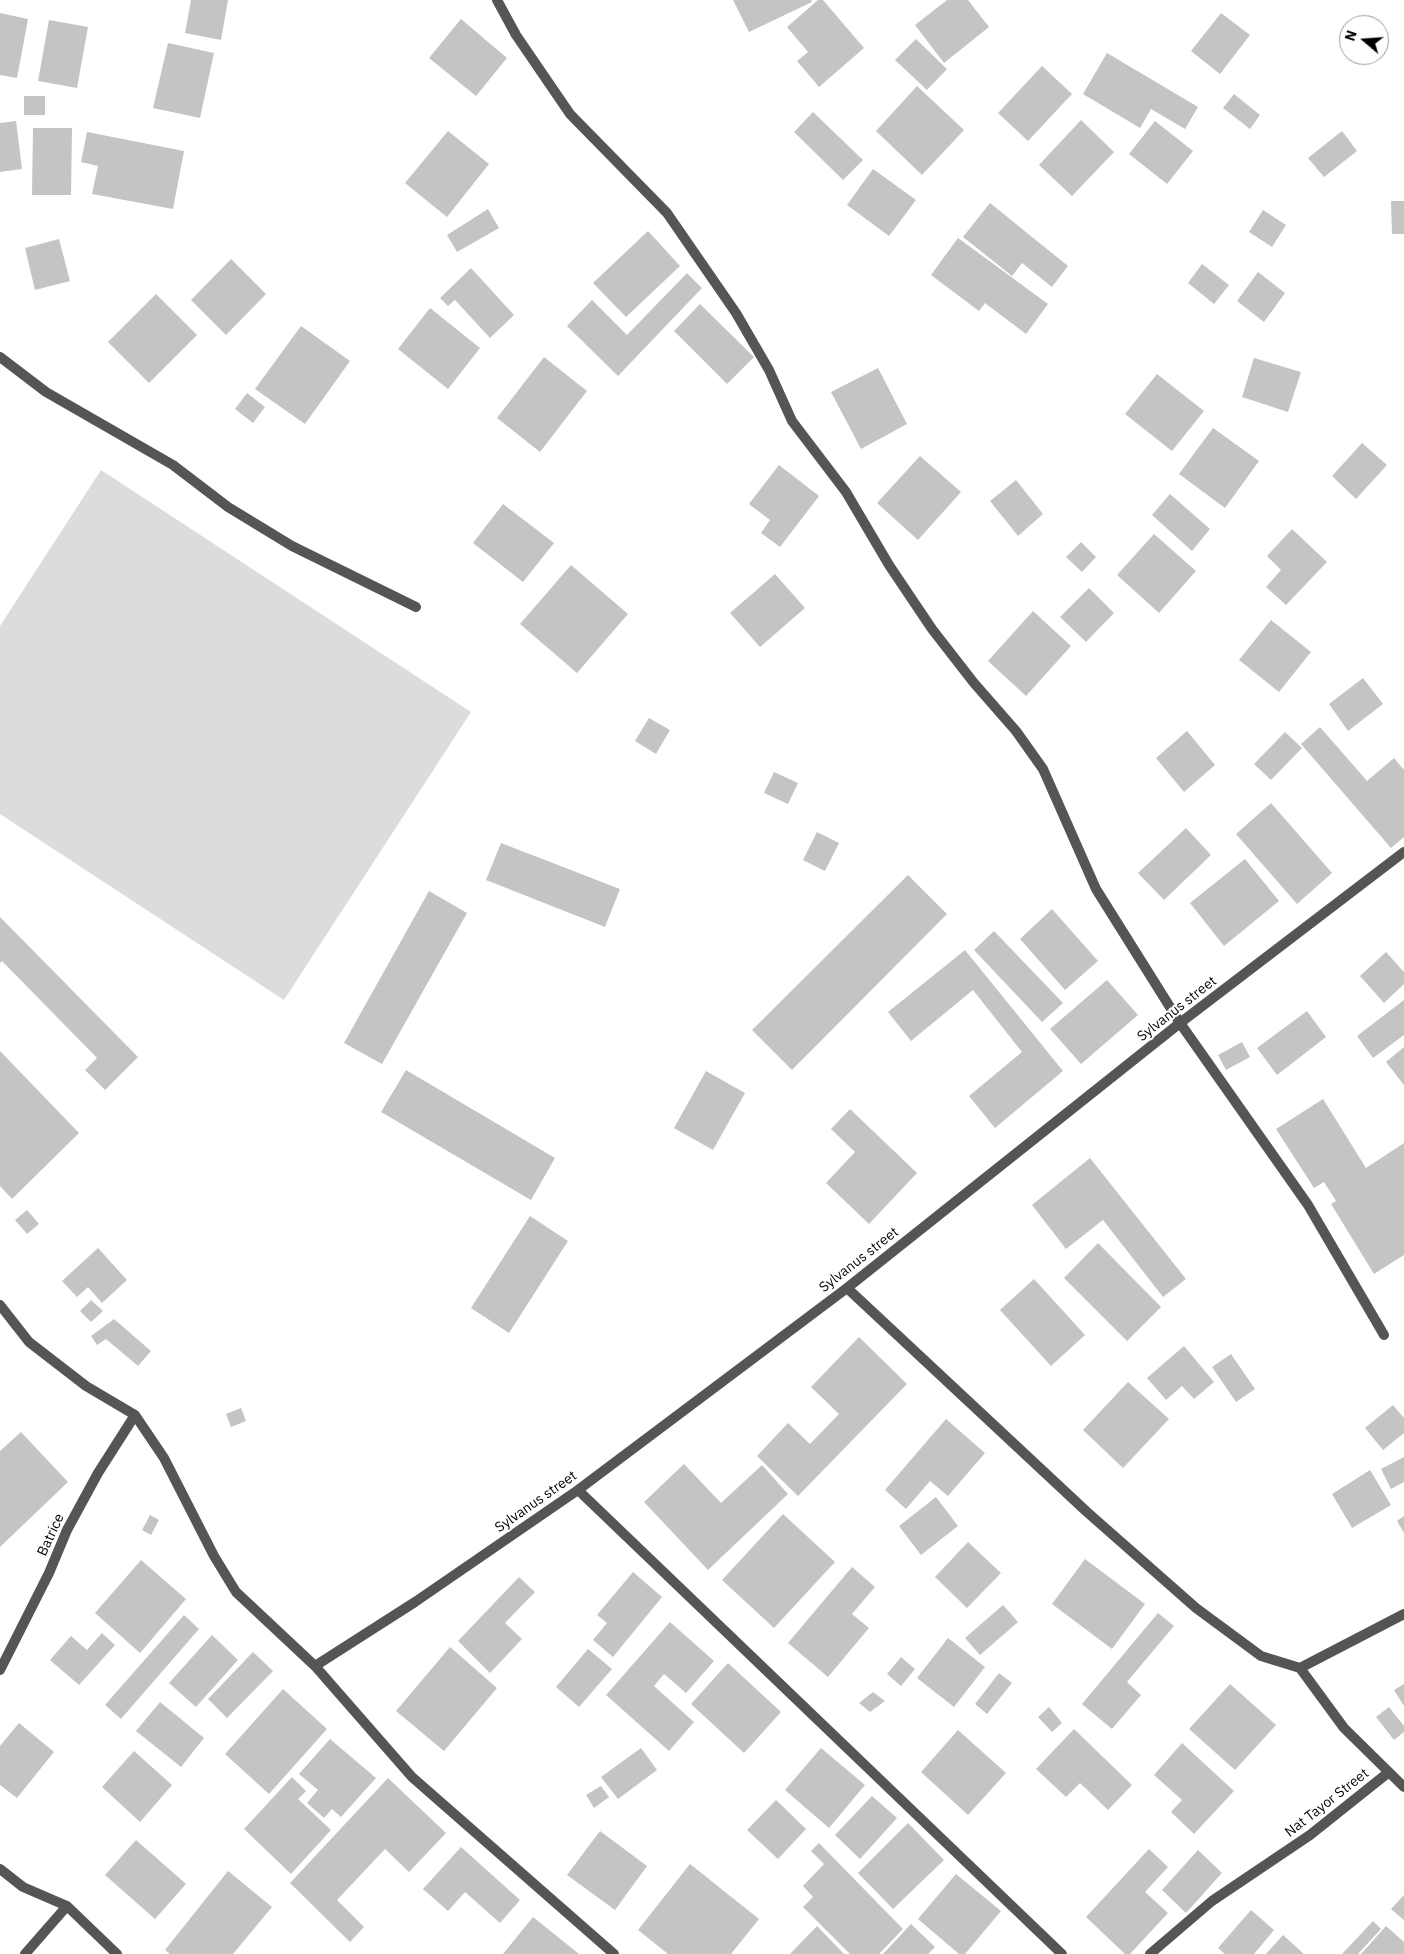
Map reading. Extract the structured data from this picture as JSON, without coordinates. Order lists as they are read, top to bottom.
{
  "streets": {
    "street": ["Sylvanus street", "Batrice", "Nat Tayor Street"]
  },
  "north": "left"
}
